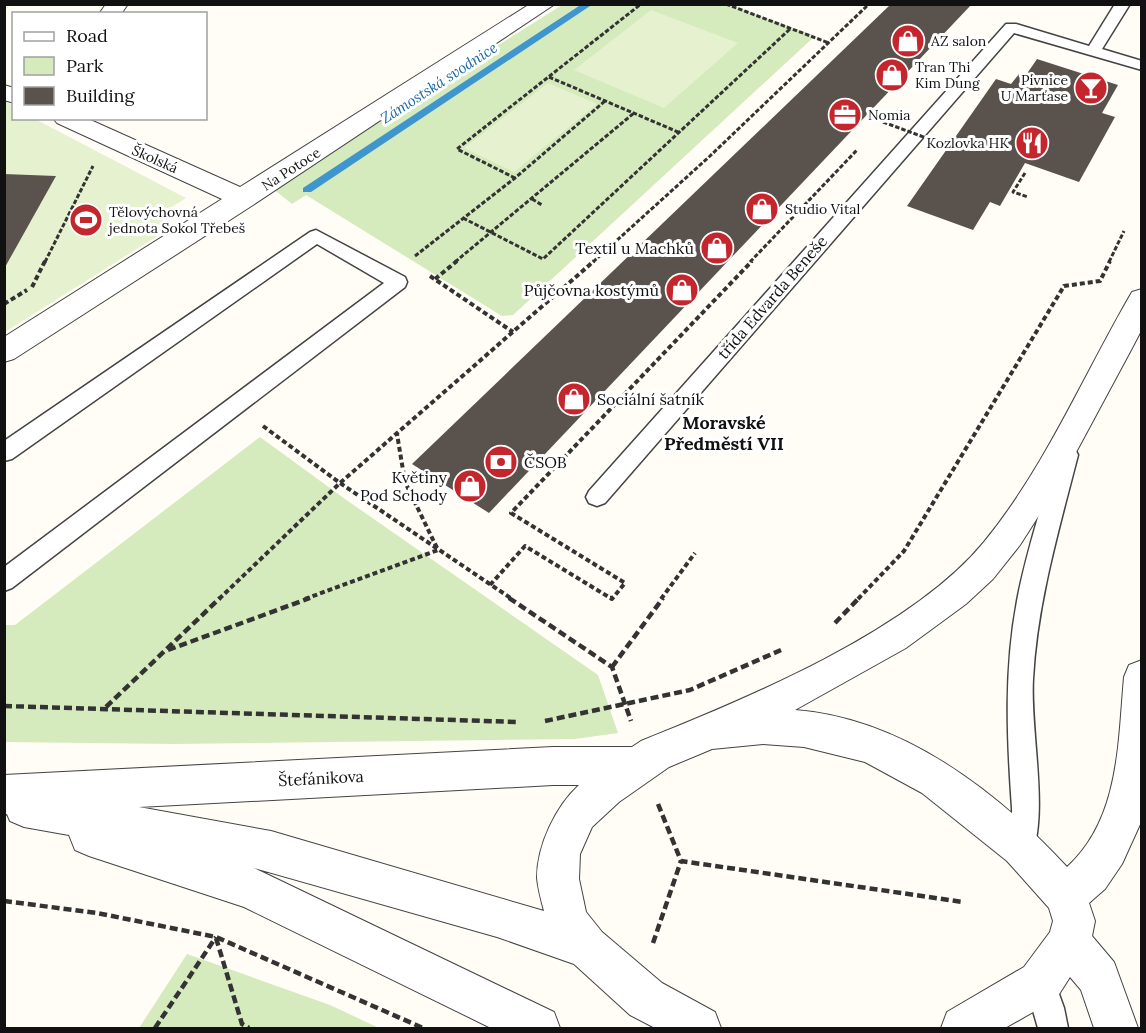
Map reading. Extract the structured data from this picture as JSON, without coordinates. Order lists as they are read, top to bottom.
{
  "streets": {
    "street": ["Školská", "Na Potoce", "Štefánikova"],
    "lane": ["třída Edvarda Beneše"]
  },
  "crossings": [
    ["Školská", "Na Potoce"]
  ],
  "districts": ["Moravské Předměstí VII"],
  "water": ["Zámostská svodnice"],
  "places": {
    "shop": [
      "AZ salon",
      "Tran Thi Kim Dung",
      "Studio Vital",
      "Textil u Machků",
      "Půjčovna kostýmů",
      "Sociální šatník",
      "Květiny Pod Schody"
    ],
    "bar": ["Pivnice U Marťase"],
    "office": ["Nomia"],
    "restaurant": ["Kozlovka HK"],
    "sports": ["Tělovýchovná jednota Sokol Třebeš"],
    "bank": ["ČSOB"]
  },
  "legend": ["Road", "Park", "Building"]
}
